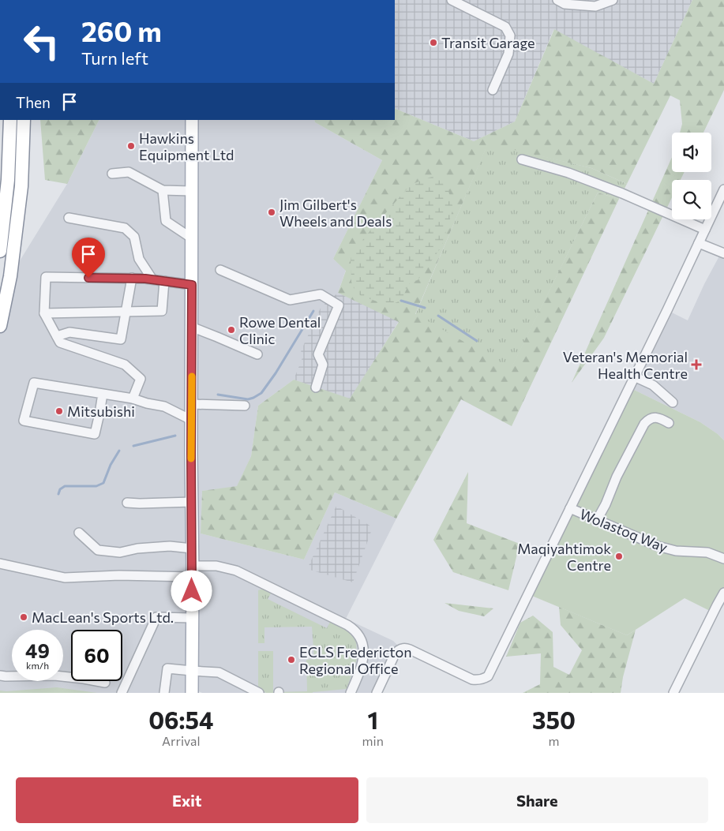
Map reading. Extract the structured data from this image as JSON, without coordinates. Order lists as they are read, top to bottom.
{
  "streets": {
    "street": ["Wolastoq Way"]
  },
  "places": {
    "other": [
      "Transit Garage",
      "Hawkins Equipment Ltd",
      "Jim Gilbert's Wheels and Deals",
      "Rowe Dental Clinic",
      "Mitsubishi",
      "Maqiyahtimok Centre",
      "MacLean's Sports Ltd.",
      "ECLS Fredericton Regional Office"
    ],
    "health": ["Veteran's Memorial Health Centre"]
  },
  "page": {
    "turn": ["260 m", "Turn left"],
    "then": "Then",
    "speed": "49 km/h",
    "limit": "60",
    "eta": [
      "06:54",
      "Arrival",
      "1",
      "min",
      "350",
      "m"
    ],
    "buttons": ["Exit", "Share"]
  }
}
